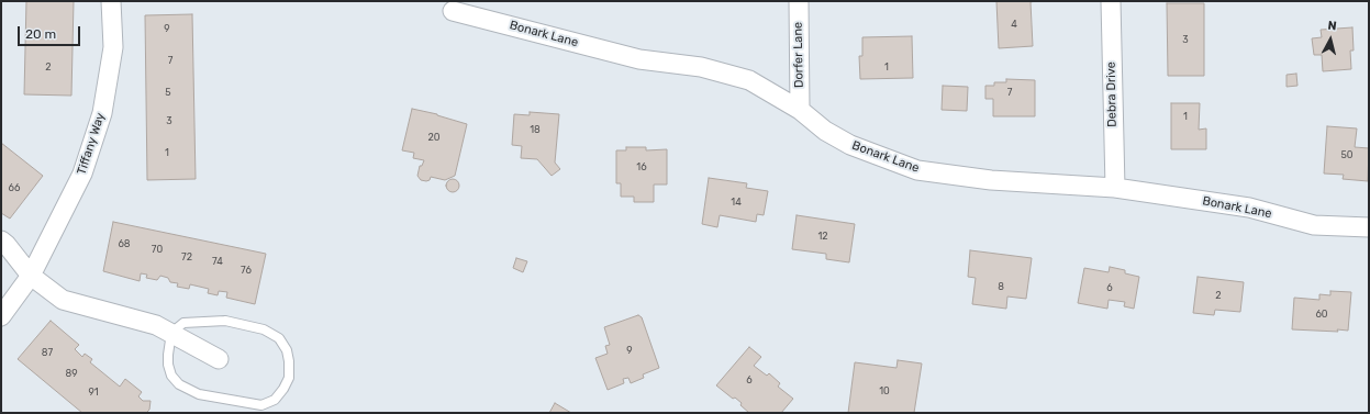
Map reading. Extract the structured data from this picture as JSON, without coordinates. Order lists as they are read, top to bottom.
{
  "streets": {
    "street": [
      "Bonark Lane",
      "Dorfer Lane",
      "Debra Drive",
      "Tiffany Way"
    ]
  },
  "crossings": [
    ["Bonark Lane", "Dorfer Lane"],
    ["Bonark Lane", "Debra Drive"]
  ],
  "house_numbers": [
    "4",
    "9",
    "3",
    "7",
    "2",
    "1",
    "5",
    "7",
    "1",
    "3",
    "18",
    "20",
    "1",
    "50",
    "16",
    "66",
    "14",
    "12",
    "68",
    "70",
    "72",
    "74",
    "76",
    "8",
    "6",
    "2",
    "60",
    "9",
    "87",
    "89",
    "6",
    "10",
    "91"
  ],
  "scale_bar": "20 m",
  "north": "top"
}
